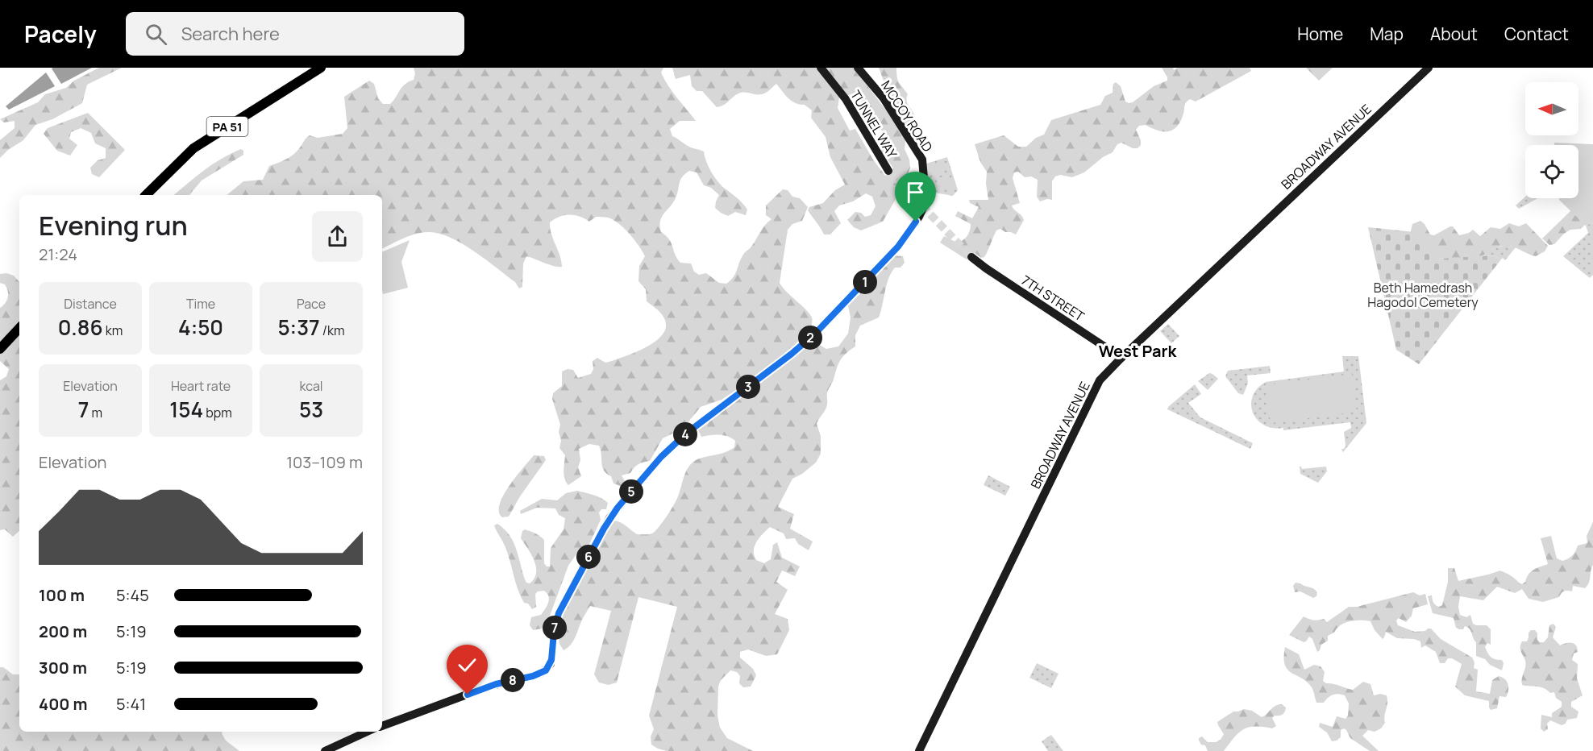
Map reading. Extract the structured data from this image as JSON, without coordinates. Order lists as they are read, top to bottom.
{
  "streets": {
    "main road": ["PA 51"],
    "street": [
      "MCCOY ROAD",
      "TUNNEL WAY",
      "BROADWAY AVENUE",
      "7TH STREET"
    ]
  },
  "crossings": [
    ["BROADWAY AVENUE", "7TH STREET"]
  ],
  "districts": ["West Park"],
  "parks": ["Beth Hamedrash Hagodol Cemetery"],
  "north": "left",
  "page": {
    "header": "Pacely",
    "search": "Search here",
    "nav": [
      "Home",
      "Map",
      "About",
      "Contact"
    ],
    "heading": ["Evening run", "21:24"],
    "pins": [
      "1",
      "2",
      "3",
      "4",
      "5",
      "6",
      "7",
      "8"
    ],
    "stats": [
      ["Distance", "0.86 km"],
      ["Time", "4:50"],
      ["Pace", "5:37 /km"],
      ["Elevation", "7 m"],
      ["Heart rate", "154 bpm"],
      ["kcal", "53"]
    ],
    "chart": ["Elevation", "103–109 m"],
    "list": [
      {
        "name": "100 m",
        "note": "5:45"
      },
      {
        "name": "200 m",
        "note": "5:19"
      },
      {
        "name": "300 m",
        "note": "5:19"
      },
      {
        "name": "400 m",
        "note": "5:41"
      }
    ]
  }
}
